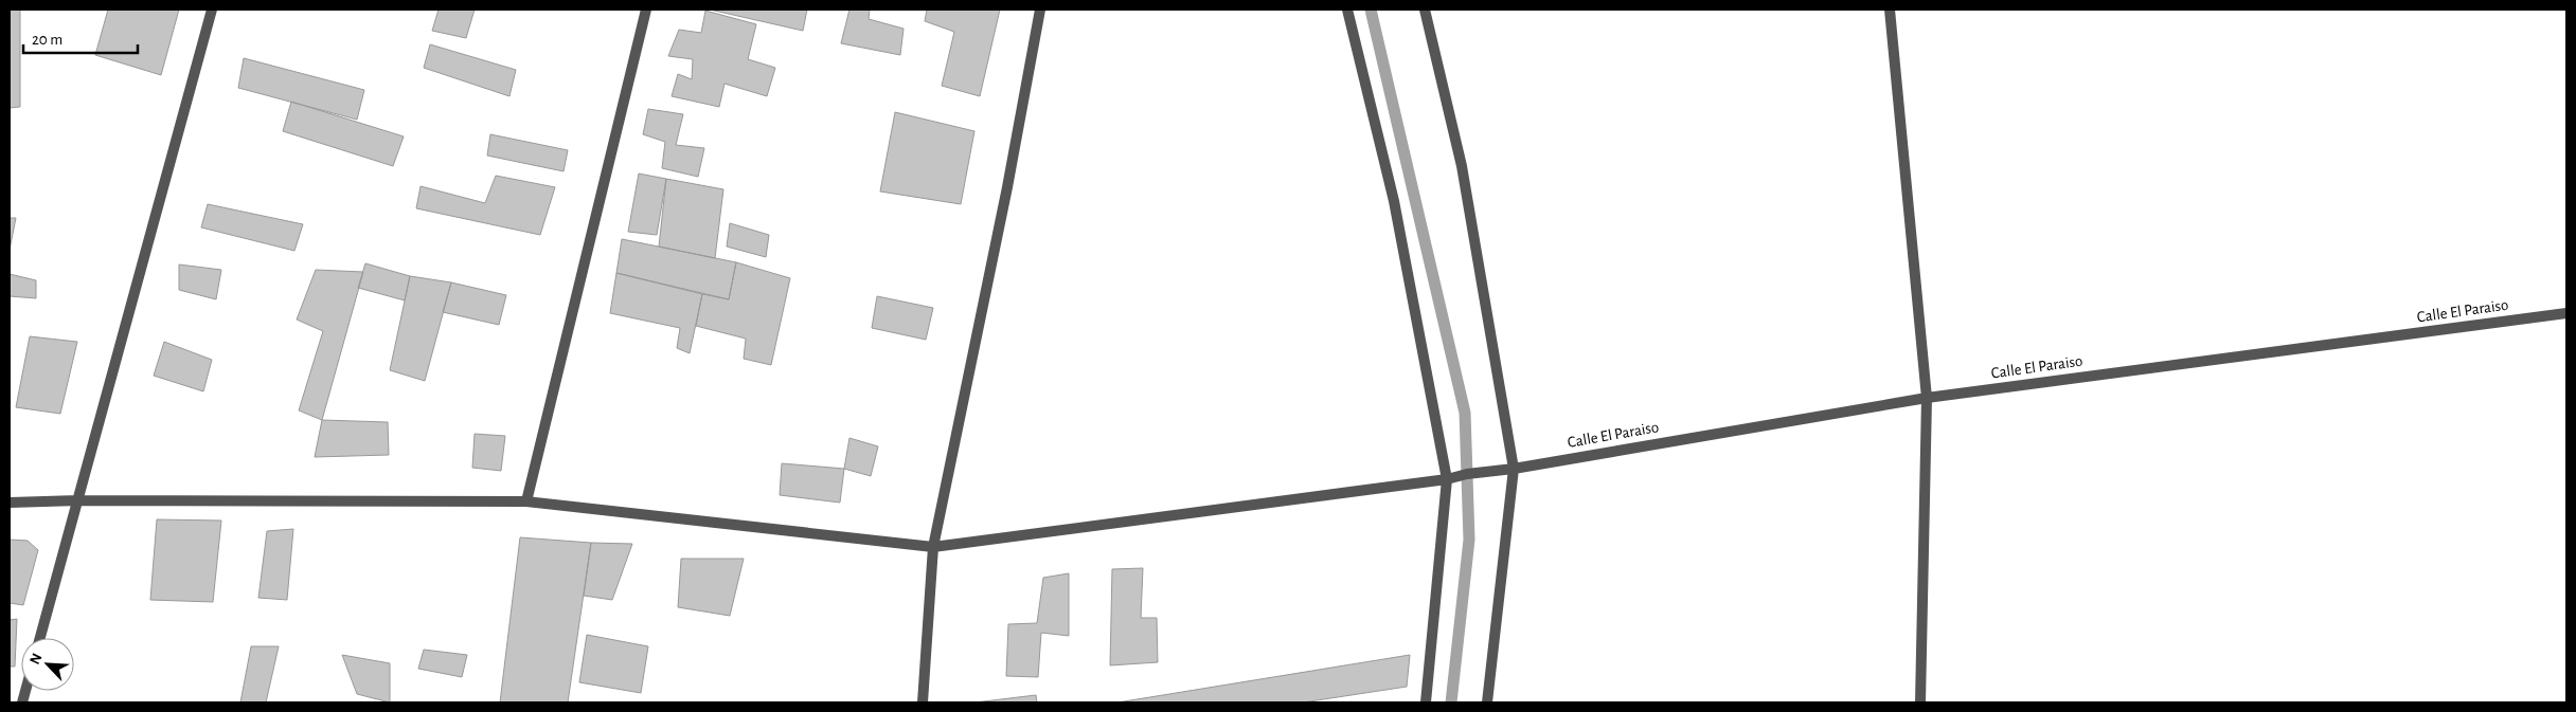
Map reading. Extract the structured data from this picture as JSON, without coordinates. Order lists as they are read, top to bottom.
{
  "streets": {
    "street": ["Calle El Paraiso"]
  },
  "scale_bar": "20 m",
  "north": "top left"
}
